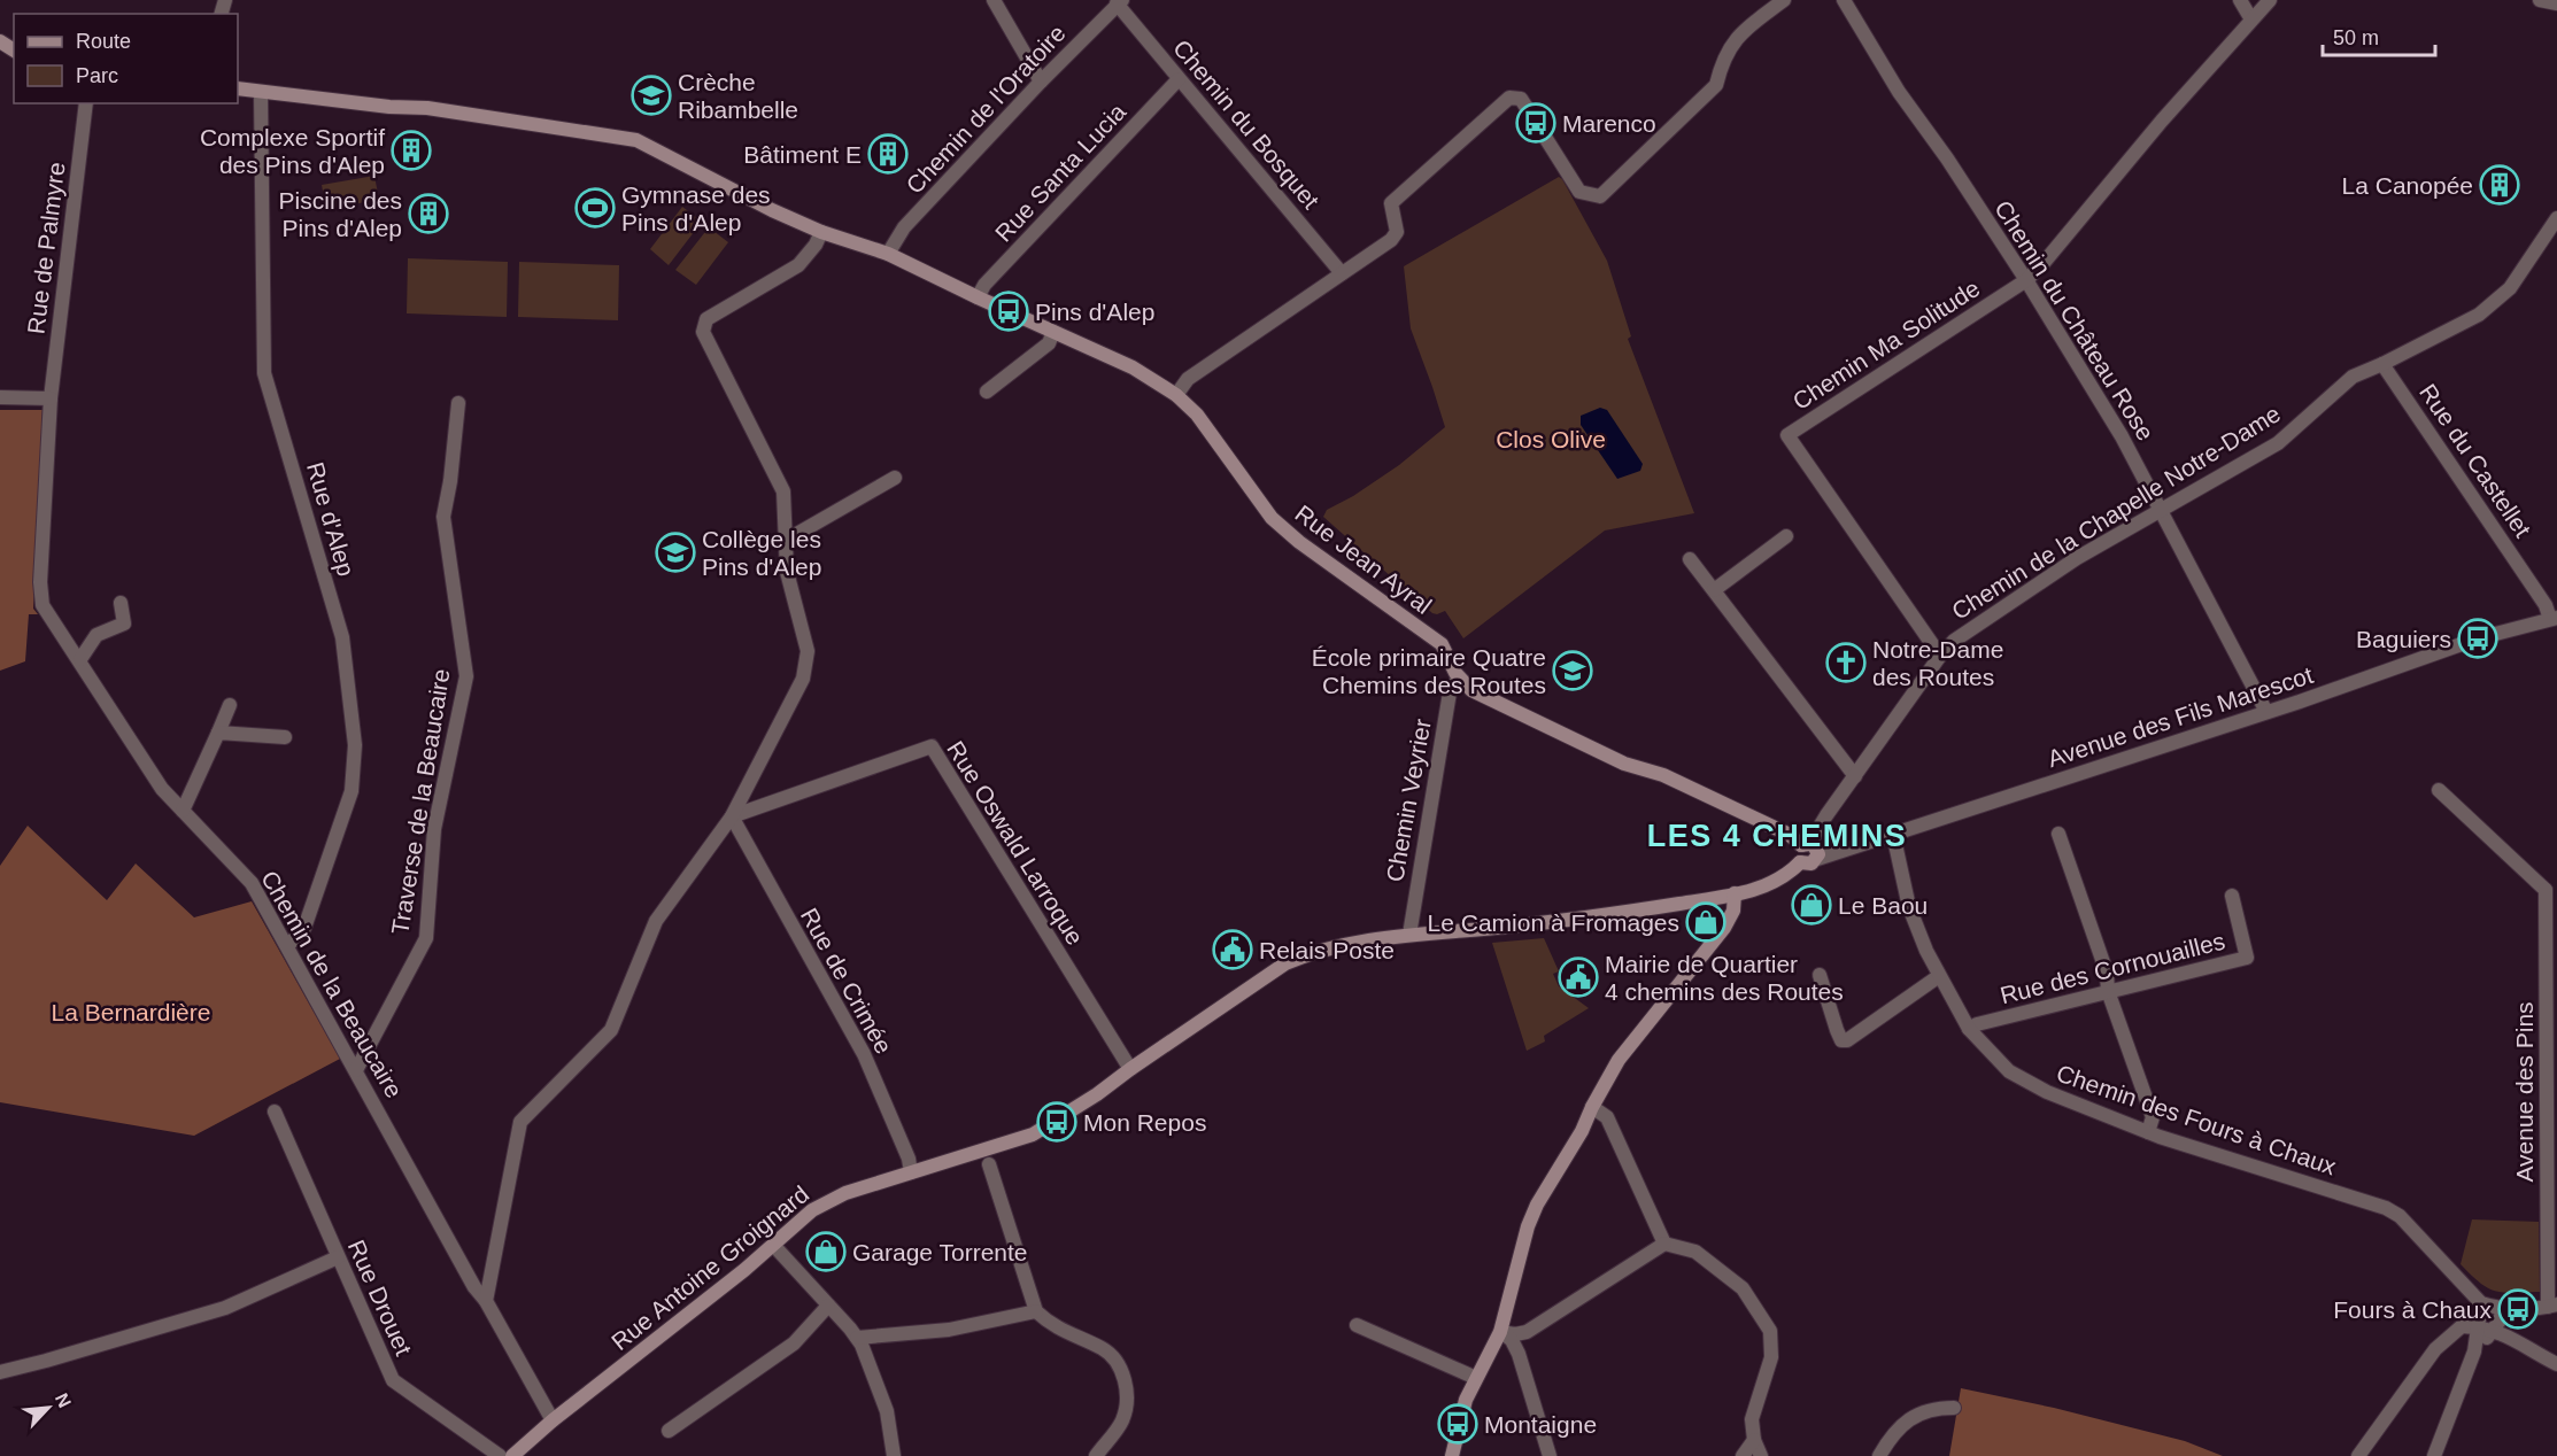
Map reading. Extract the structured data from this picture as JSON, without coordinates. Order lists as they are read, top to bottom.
{
  "streets": {
    "main road": ["Rue Jean Ayral", "Rue Antoine Groignard"],
    "street": [
      "Chemin de l'Oratoire",
      "Chemin du Bosquet",
      "Rue Santa Lucia",
      "Rue de Palmyre",
      "Chemin du Château Rose",
      "Chemin Ma Solitude",
      "Rue du Castellet",
      "Chemin de la Chapelle Notre-Dame",
      "Rue d'Alep",
      "Avenue des Fils Marescot",
      "Chemin Veyrier",
      "Traverse de la Beaucaire",
      "Rue Oswald Larroque",
      "Rue des Cornouailles",
      "Rue de Crimée",
      "Chemin de la Beaucaire",
      "Avenue des Pins",
      "Chemin des Fours à Chaux",
      "Rue Drouet"
    ]
  },
  "crossings": [
    ["Chemin de l'Oratoire", "Chemin du Bosquet"],
    ["Chemin de l'Oratoire", "Rue Jean Ayral"],
    ["Chemin du Bosquet", "Rue Santa Lucia"],
    ["Rue Santa Lucia", "Rue Jean Ayral"],
    ["Rue de Palmyre", "Chemin de la Beaucaire"],
    ["Chemin du Château Rose", "Chemin Ma Solitude"],
    ["Chemin du Château Rose", "Chemin de la Chapelle Notre-Dame"],
    ["Chemin du Château Rose", "Avenue des Fils Marescot"],
    ["Chemin Ma Solitude", "Chemin de la Chapelle Notre-Dame"],
    ["Rue du Castellet", "Chemin de la Chapelle Notre-Dame"],
    ["Rue du Castellet", "Avenue des Fils Marescot"],
    ["Chemin de la Chapelle Notre-Dame", "Rue Jean Ayral"],
    ["Chemin de la Chapelle Notre-Dame", "Avenue des Fils Marescot"],
    ["Rue d'Alep", "Rue Jean Ayral"],
    ["Rue d'Alep", "Chemin de la Beaucaire"],
    ["Rue Jean Ayral", "Avenue des Fils Marescot"],
    ["Rue Jean Ayral", "Chemin Veyrier"],
    ["Avenue des Fils Marescot", "Chemin des Fours à Chaux"],
    ["Chemin Veyrier", "Rue Antoine Groignard"],
    ["Traverse de la Beaucaire", "Chemin de la Beaucaire"],
    ["Rue Oswald Larroque", "Rue de Crimée"],
    ["Rue Oswald Larroque", "Rue Antoine Groignard"],
    ["Rue des Cornouailles", "Chemin des Fours à Chaux"],
    ["Rue de Crimée", "Rue Antoine Groignard"]
  ],
  "districts": ["LES 4 CHEMINS"],
  "parks": ["Clos Olive", "La Bernardière"],
  "places": {
    "school or university": ["Crèche Ribambelle", "Collège les Pins d'Alep", "École primaire Quatre Chemins des Routes"],
    "bus stop": [
      "Marenco",
      "Pins d'Alep",
      "Baguiers",
      "Mon Repos",
      "Fours à Chaux",
      "Montaigne"
    ],
    "building": [
      "Complexe Sportif des Pins d'Alep",
      "Bâtiment E",
      "La Canopée",
      "Piscine des Pins d'Alep"
    ],
    "sports": ["Gymnase des Pins d'Alep"],
    "church": ["Notre-Dame des Routes"],
    "shop": ["Le Baou", "Le Camion à Fromages", "Garage Torrente"],
    "public building": ["Relais Poste", "Mairie de Quartier 4 chemins des Routes"]
  },
  "legend": ["Route", "Parc"],
  "scale_bar": "50 m",
  "north": "top right"
}
